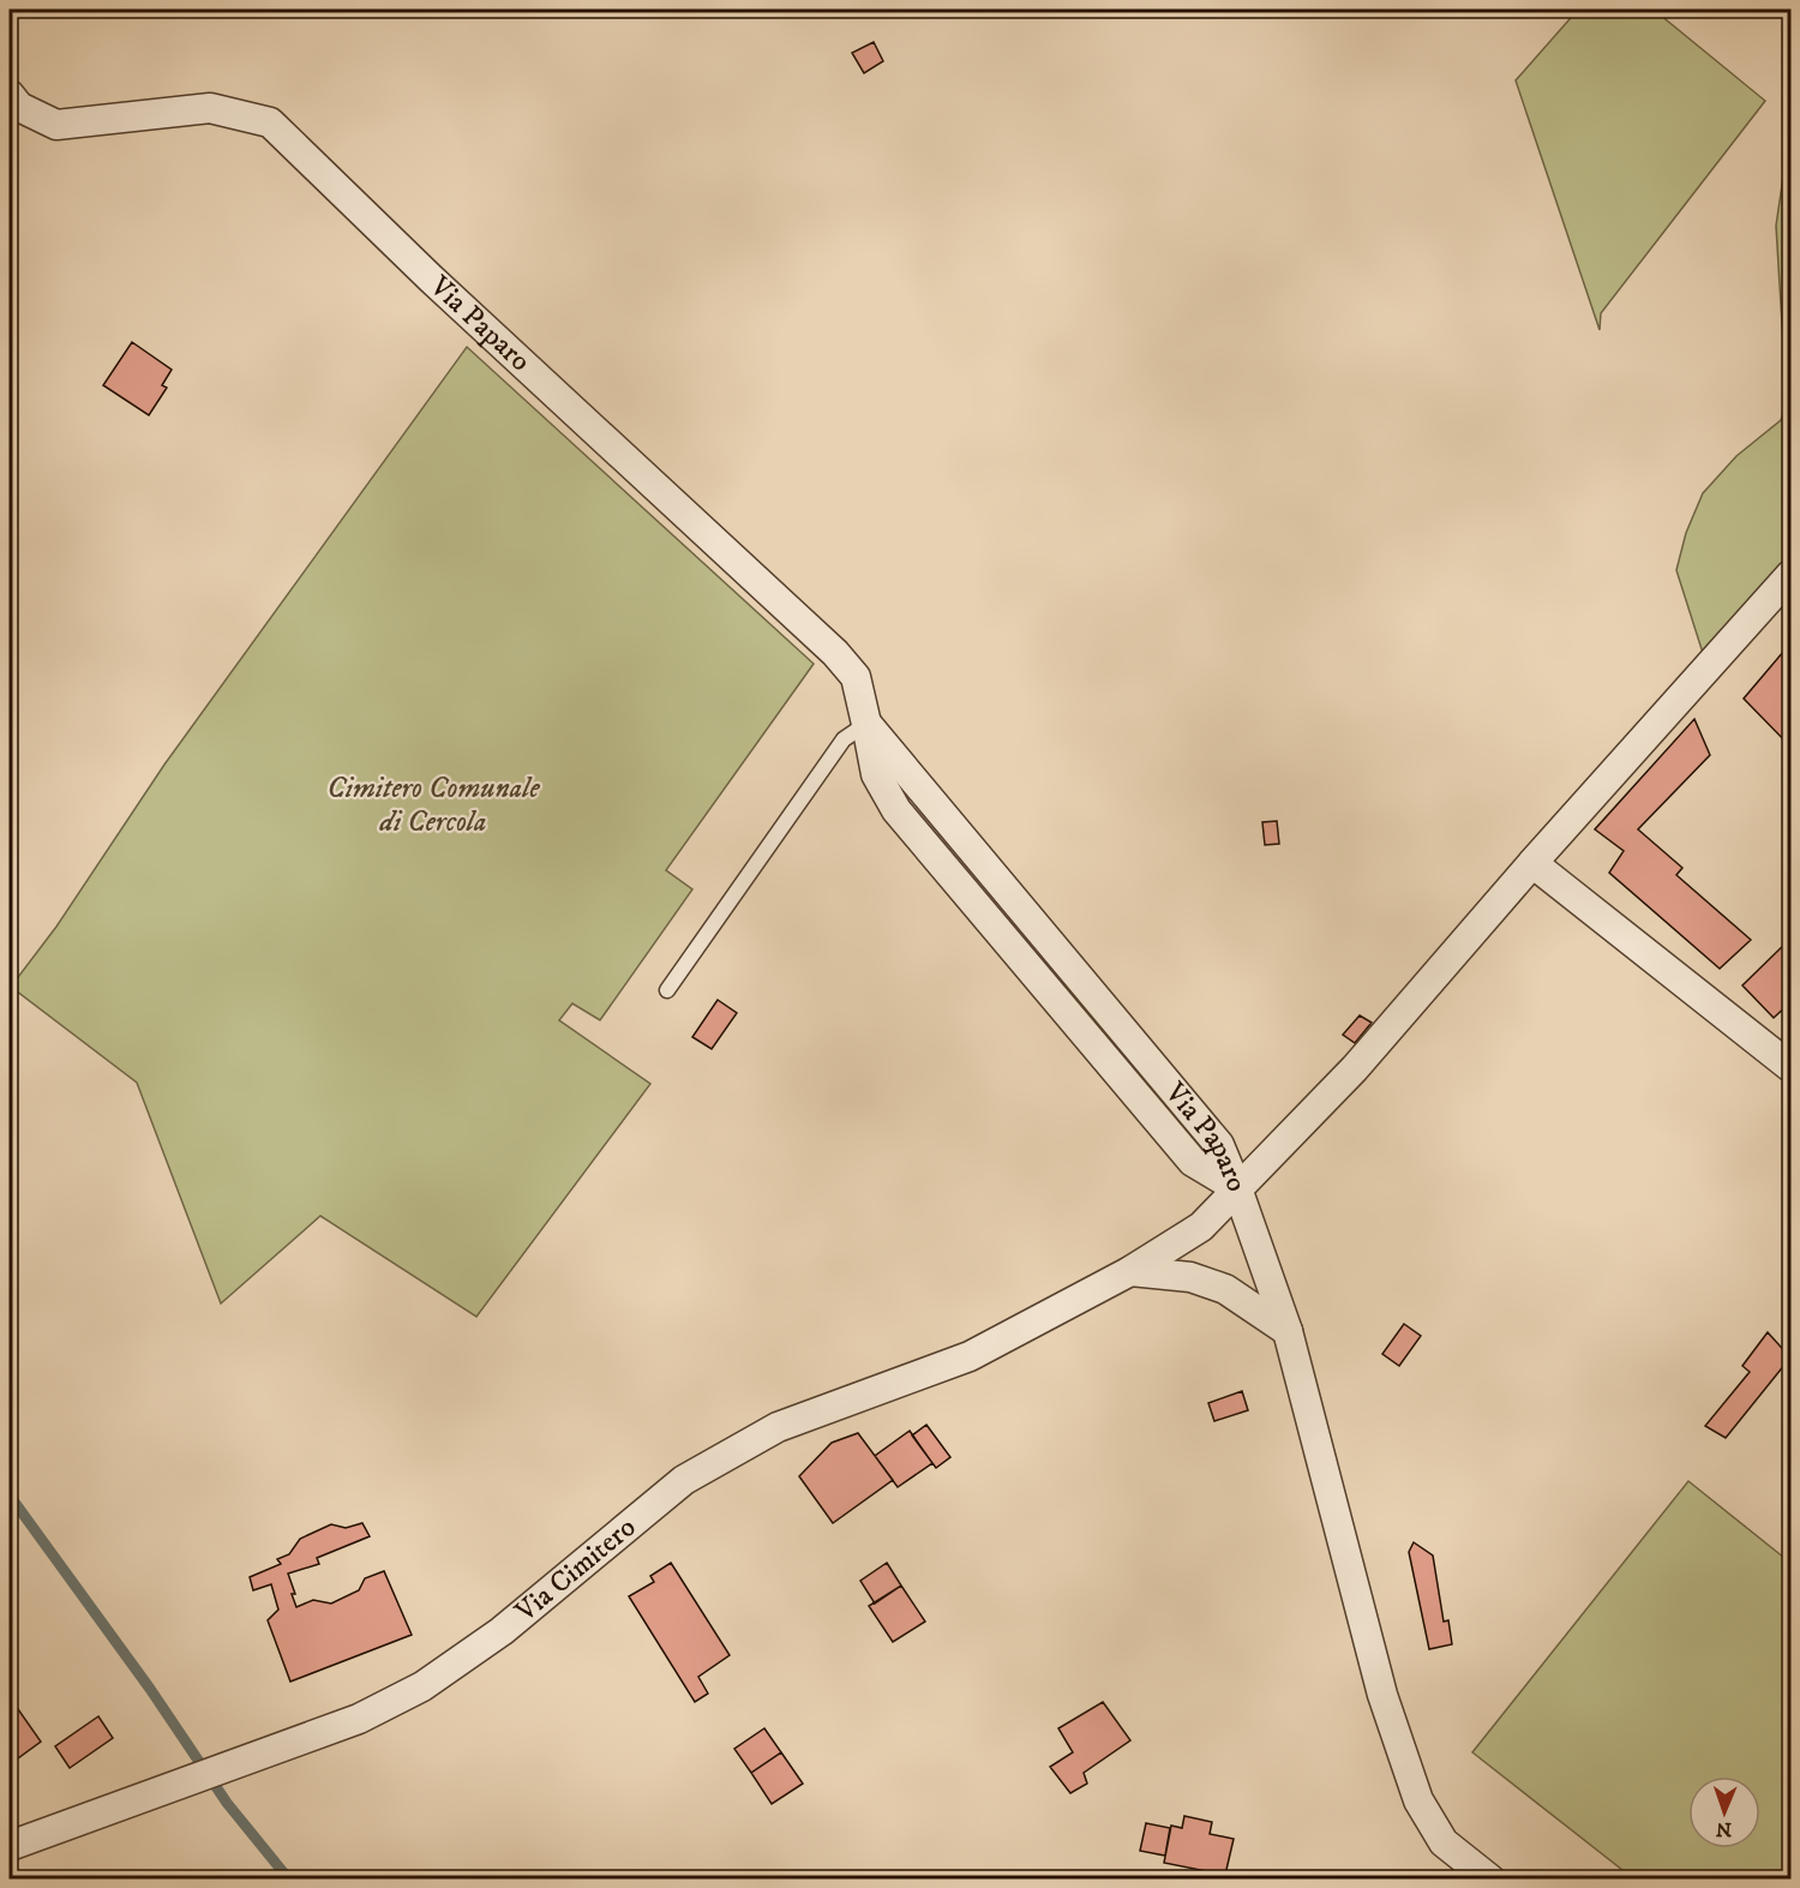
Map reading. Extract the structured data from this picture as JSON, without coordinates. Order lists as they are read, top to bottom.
{
  "streets": {
    "street": ["Via Paparo", "Via Cimitero"]
  },
  "crossings": [
    ["Via Paparo", "Via Cimitero"]
  ],
  "parks": ["Cimitero Comunale di Cercola"],
  "north": "bottom"
}
